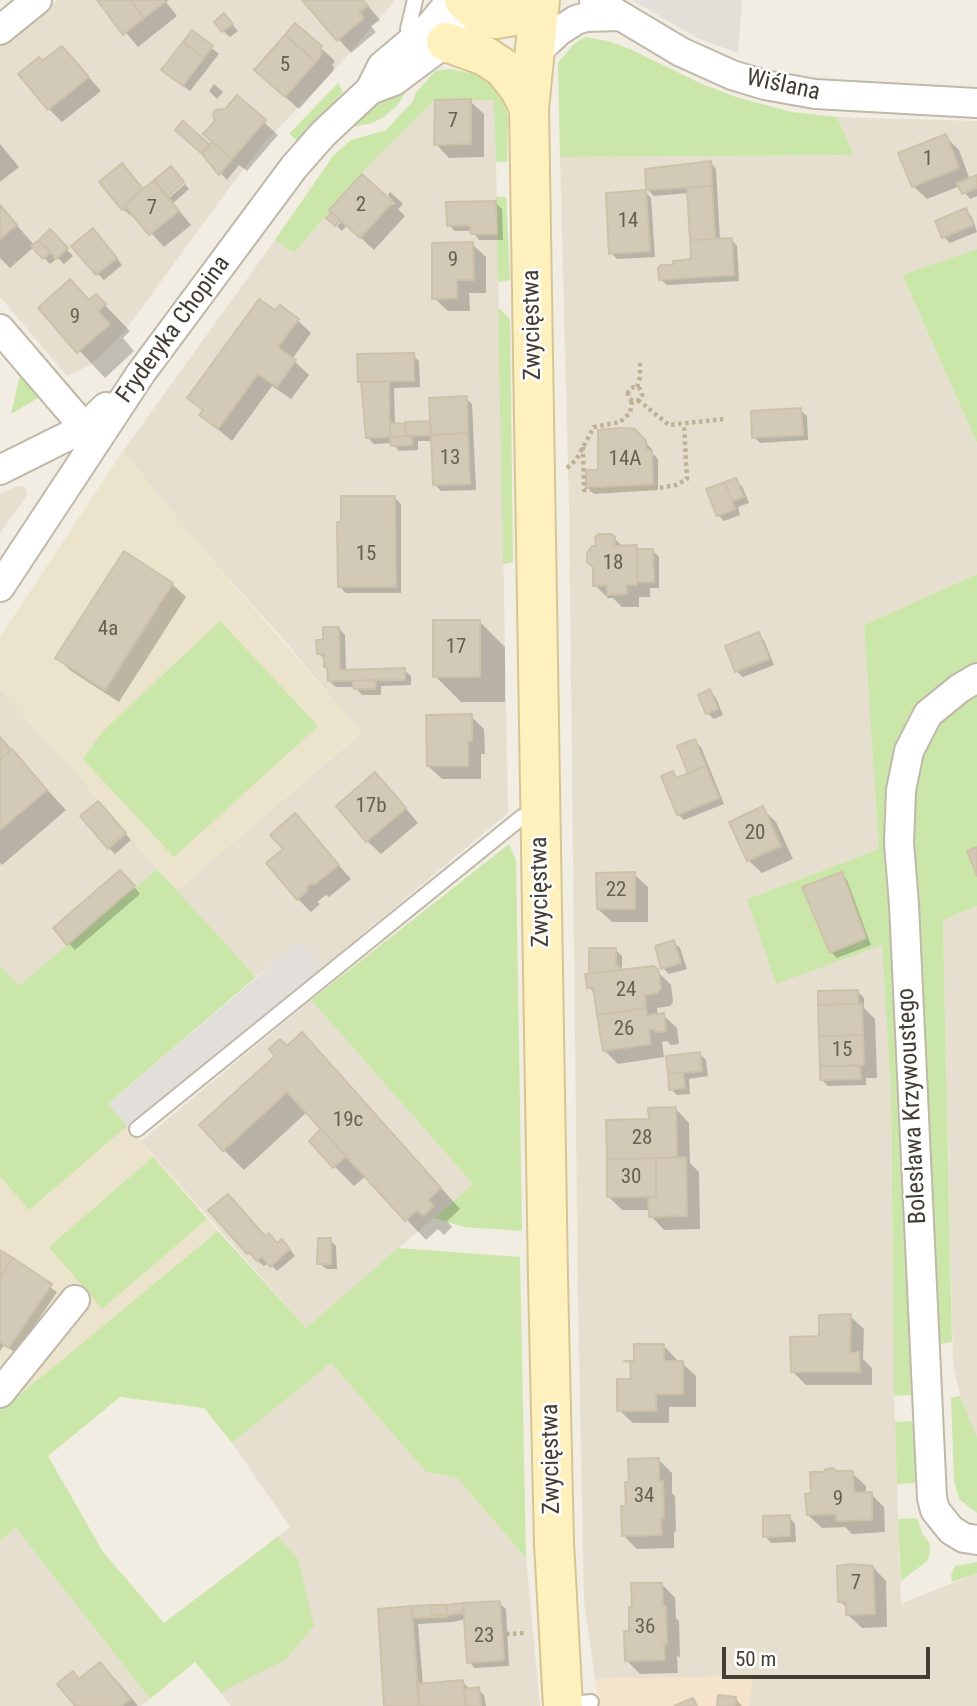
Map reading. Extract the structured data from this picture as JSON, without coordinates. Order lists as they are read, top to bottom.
{
  "streets": {
    "street": [
      "Wiślana",
      "Zwycięstwa",
      "Fryderyka Chopina",
      "Bolesława Krzywoustego"
    ]
  },
  "crossings": [
    ["Zwycięstwa", "Fryderyka Chopina"]
  ],
  "house_numbers": [
    "5",
    "7",
    "1",
    "2",
    "7",
    "14",
    "9",
    "9",
    "13",
    "14A",
    "15",
    "18",
    "4a",
    "17",
    "17b",
    "20",
    "22",
    "24",
    "26",
    "15",
    "19c",
    "28",
    "30",
    "34",
    "9",
    "7",
    "36",
    "23"
  ],
  "scale_bar": "50 m"
}
